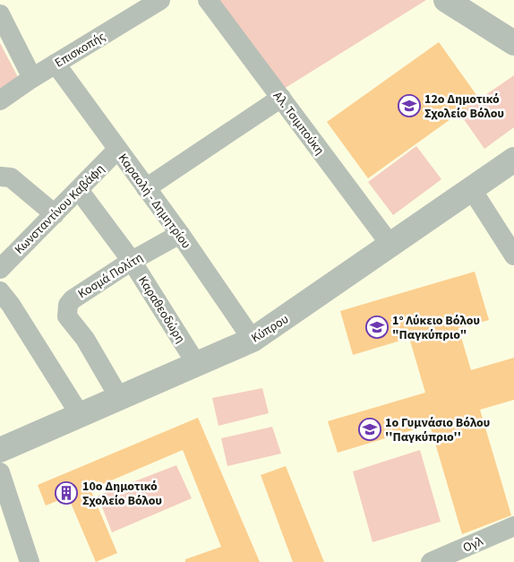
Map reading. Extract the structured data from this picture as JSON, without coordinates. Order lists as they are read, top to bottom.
{
  "streets": {
    "street": [
      "Επισκοπής",
      "Αλ. Τσιμπούκη",
      "Καραολή - Δημητρίου",
      "Κωνσταντίνου Καβάφη",
      "Κοσμά Πολίτη",
      "Καραθεοδώρη",
      "Κύπρου",
      "Ογλ"
    ]
  },
  "crossings": [
    ["Επισκοπής", "Καραολή - Δημητρίου"],
    ["Αλ. Τσιμπούκη", "Κύπρου"],
    ["Καραολή - Δημητρίου", "Κωνσταντίνου Καβάφη"],
    ["Καραολή - Δημητρίου", "Κοσμά Πολίτη"],
    ["Καραολή - Δημητρίου", "Κύπρου"],
    ["Κωνσταντίνου Καβάφη", "Καραθεοδώρη"],
    ["Κοσμά Πολίτη", "Καραθεοδώρη"],
    ["Κοσμά Πολίτη", "Κύπρου"],
    ["Καραθεοδώρη", "Κύπρου"]
  ],
  "places": {
    "school or university": ["12ο Δημοτικό Σχολείο Βόλου", "1° Λύκειο Βόλου \"Παγκύπριο\"", "1ο Γυμνάσιο Βόλου ''Παγκύπριο''"],
    "building": ["10ο Δημοτικό Σχολείο Βόλου"]
  }
}
